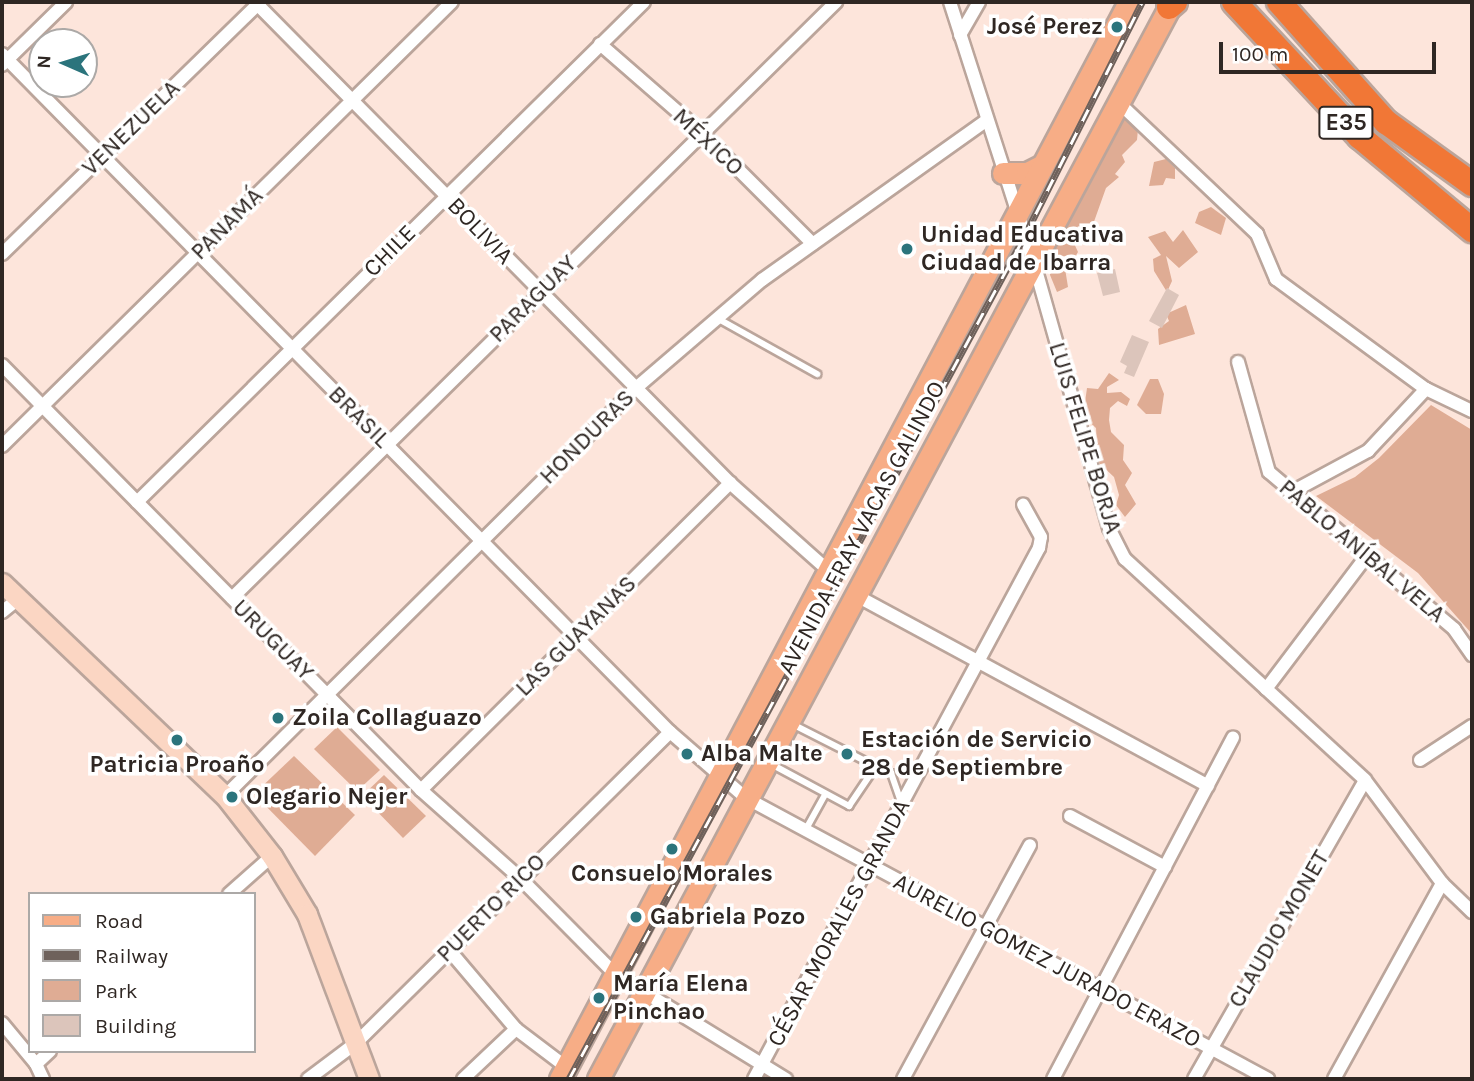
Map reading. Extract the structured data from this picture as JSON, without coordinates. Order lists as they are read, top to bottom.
{
  "streets": {
    "highway": ["E35"],
    "main road": ["AVENIDA FRAY VACAS GALINDO"],
    "street": [
      "VENEZUELA",
      "MÉXICO",
      "PANAMÁ",
      "BOLIVIA",
      "CHILE",
      "PARAGUAY",
      "BRASIL",
      "HONDURAS",
      "LUIS FELIPE BORJA",
      "PABLO ANÍBAL VELA",
      "LAS GUAYANAS",
      "URUGUAY",
      "PUERTO RICO",
      "CÉSAR MORALES GRANDA",
      "CLAUDIO MONET",
      "AURELIO GOMEZ JURADO ERAZO"
    ]
  },
  "crossings": [
    ["VENEZUELA", "BOLIVIA"],
    ["VENEZUELA", "BRASIL"],
    ["MÉXICO", "CHILE"],
    ["MÉXICO", "PARAGUAY"],
    ["MÉXICO", "HONDURAS"],
    ["PANAMÁ", "BOLIVIA"],
    ["PANAMÁ", "BRASIL"],
    ["PANAMÁ", "URUGUAY"],
    ["BOLIVIA", "CHILE"],
    ["BOLIVIA", "PARAGUAY"],
    ["BOLIVIA", "HONDURAS"],
    ["BOLIVIA", "AVENIDA FRAY VACAS GALINDO"],
    ["BOLIVIA", "LAS GUAYANAS"],
    ["CHILE", "BRASIL"],
    ["CHILE", "URUGUAY"],
    ["PARAGUAY", "BRASIL"],
    ["PARAGUAY", "URUGUAY"],
    ["BRASIL", "HONDURAS"],
    ["BRASIL", "AVENIDA FRAY VACAS GALINDO"],
    ["BRASIL", "LAS GUAYANAS"],
    ["BRASIL", "PUERTO RICO"],
    ["BRASIL", "AURELIO GOMEZ JURADO ERAZO"],
    ["HONDURAS", "LUIS FELIPE BORJA"],
    ["HONDURAS", "URUGUAY"],
    ["LUIS FELIPE BORJA", "AVENIDA FRAY VACAS GALINDO"],
    ["LUIS FELIPE BORJA", "CLAUDIO MONET"],
    ["AVENIDA FRAY VACAS GALINDO", "URUGUAY"],
    ["AVENIDA FRAY VACAS GALINDO", "AURELIO GOMEZ JURADO ERAZO"],
    ["LAS GUAYANAS", "URUGUAY"],
    ["URUGUAY", "PUERTO RICO"],
    ["URUGUAY", "CÉSAR MORALES GRANDA"],
    ["CÉSAR MORALES GRANDA", "AURELIO GOMEZ JURADO ERAZO"],
    ["CLAUDIO MONET", "AURELIO GOMEZ JURADO ERAZO"]
  ],
  "places": [
    "José Perez",
    "Unidad Educativa Ciudad de Ibarra",
    "Zoila Collaguazo",
    "Patricia Proaño",
    "Alba Malte",
    "Estación de Servicio 28 de Septiembre",
    "Olegario Nejer",
    "Consuelo Morales",
    "Gabriela Pozo",
    "María Elena Pinchao"
  ],
  "legend": [
    "Road",
    "Railway",
    "Park",
    "Building"
  ],
  "scale_bar": "100 m",
  "north": "left"
}
